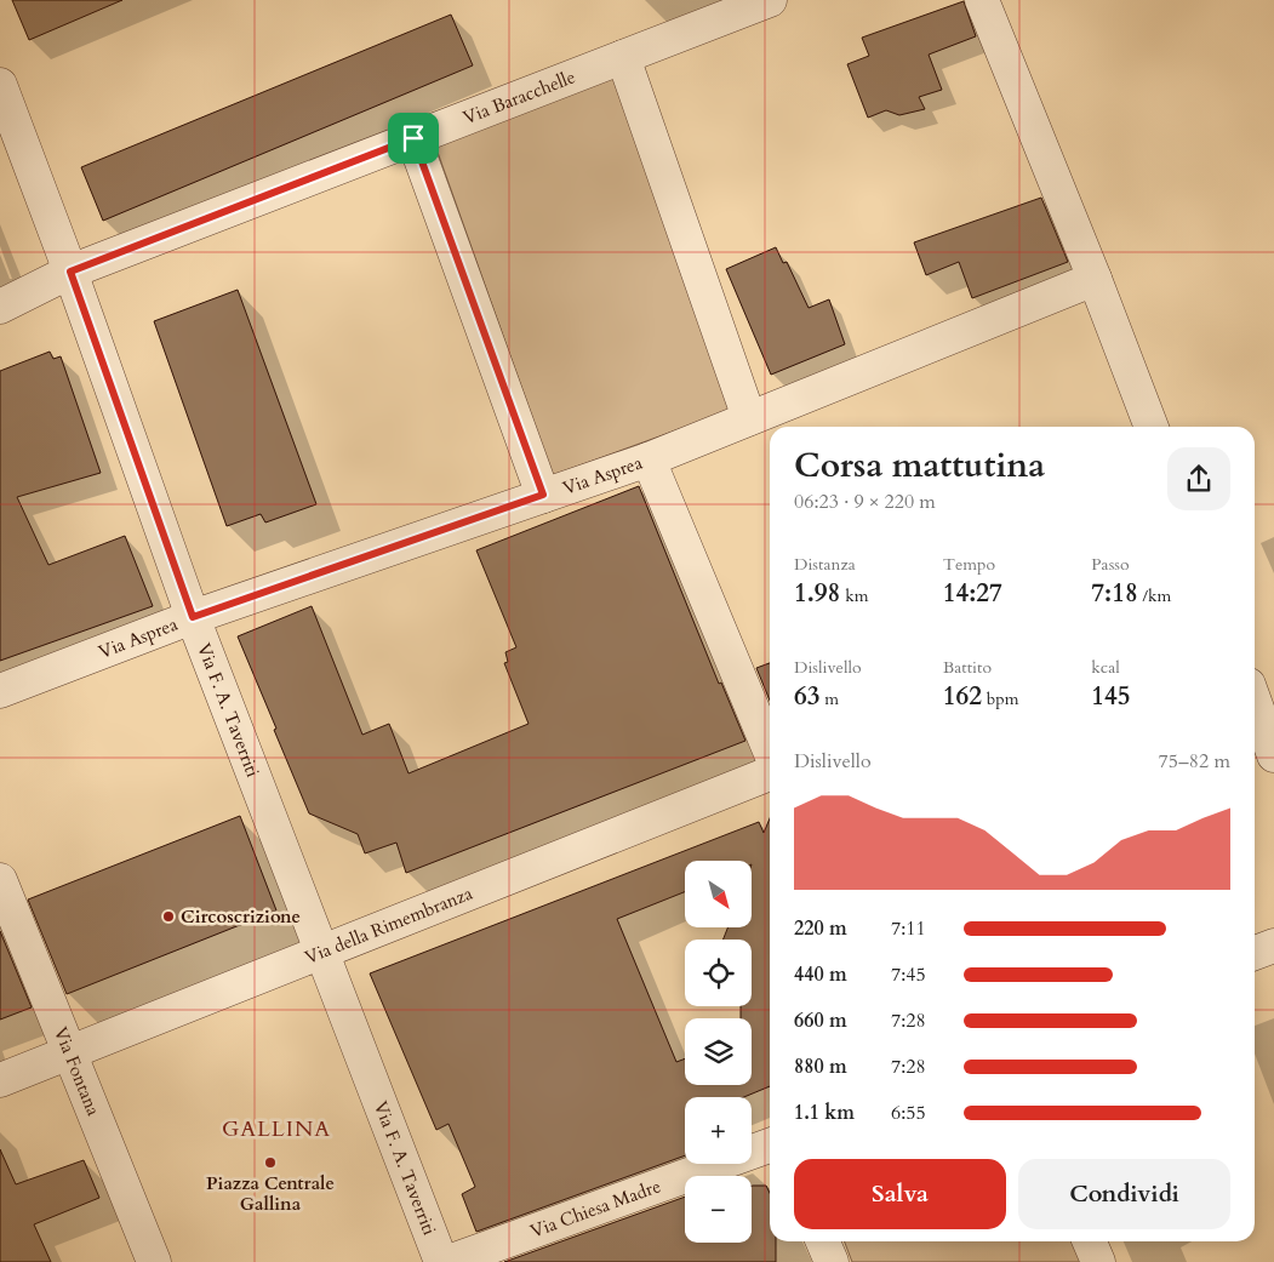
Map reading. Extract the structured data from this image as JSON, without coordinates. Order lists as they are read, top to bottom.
{
  "streets": {
    "street": [
      "Via Baracchelle",
      "Via Asprea",
      "Via F. A. Taverriti",
      "Via della Rimembranza",
      "Via Fontana",
      "Via Chiesa Madre"
    ]
  },
  "crossings": [
    ["Via Baracchelle", "Via F. A. Taverriti"],
    ["Via Asprea", "Via F. A. Taverriti"],
    ["Via F. A. Taverriti", "Via della Rimembranza"],
    ["Via della Rimembranza", "Via Fontana"]
  ],
  "districts": ["GALLINA"],
  "places": ["Circoscrizione", "Piazza Centrale Gallina"],
  "north": "bottom right",
  "page": {
    "heading": ["Corsa mattutina", "06:23 · 9 × 220 m"],
    "stats": [
      ["Distanza", "1.98 km"],
      ["Tempo", "14:27"],
      ["Passo", "7:18 /km"],
      ["Dislivello", "63 m"],
      ["Battito", "162 bpm"],
      ["kcal", "145"]
    ],
    "chart": ["Dislivello", "75–82 m"],
    "map_buttons": ["+", "−"],
    "list": [
      {
        "name": "220 m",
        "note": "7:11"
      },
      {
        "name": "440 m",
        "note": "7:45"
      },
      {
        "name": "660 m",
        "note": "7:28"
      },
      {
        "name": "880 m",
        "note": "7:28"
      },
      {
        "name": "1.1 km",
        "note": "6:55"
      }
    ],
    "buttons": ["Salva", "Condividi"]
  }
}
